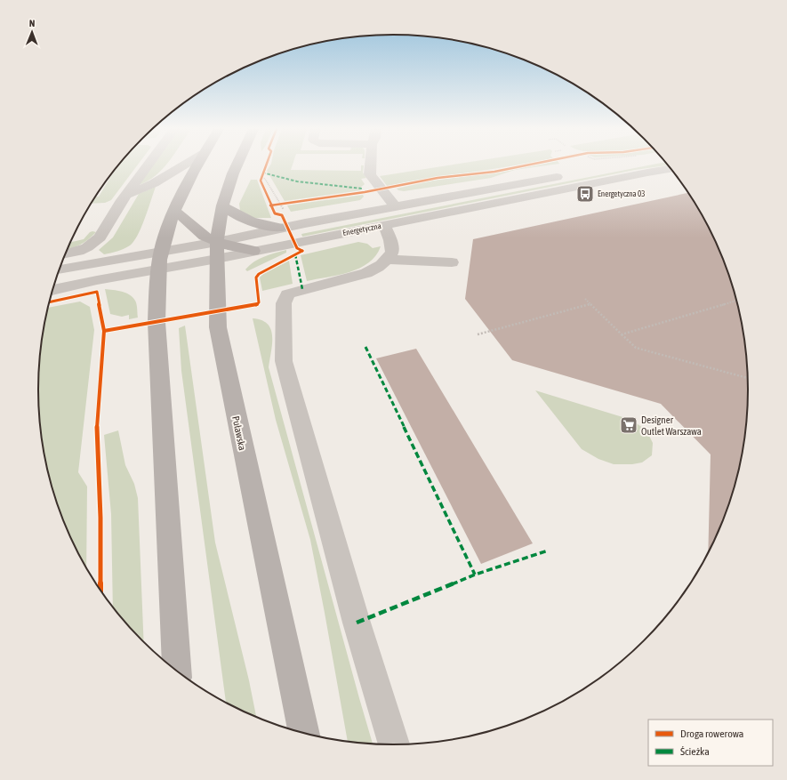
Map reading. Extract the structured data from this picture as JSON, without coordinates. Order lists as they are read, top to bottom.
{
  "streets": {
    "main road": ["Puławska"],
    "street": ["Energetyczna"]
  },
  "crossings": [
    ["Energetyczna", "Puławska"]
  ],
  "places": {
    "bus stop": ["Energetyczna 03"],
    "supermarket": ["Designer Outlet Warszawa"]
  },
  "legend": ["Droga rowerowa", "Ścieżka"],
  "north": "top"
}
